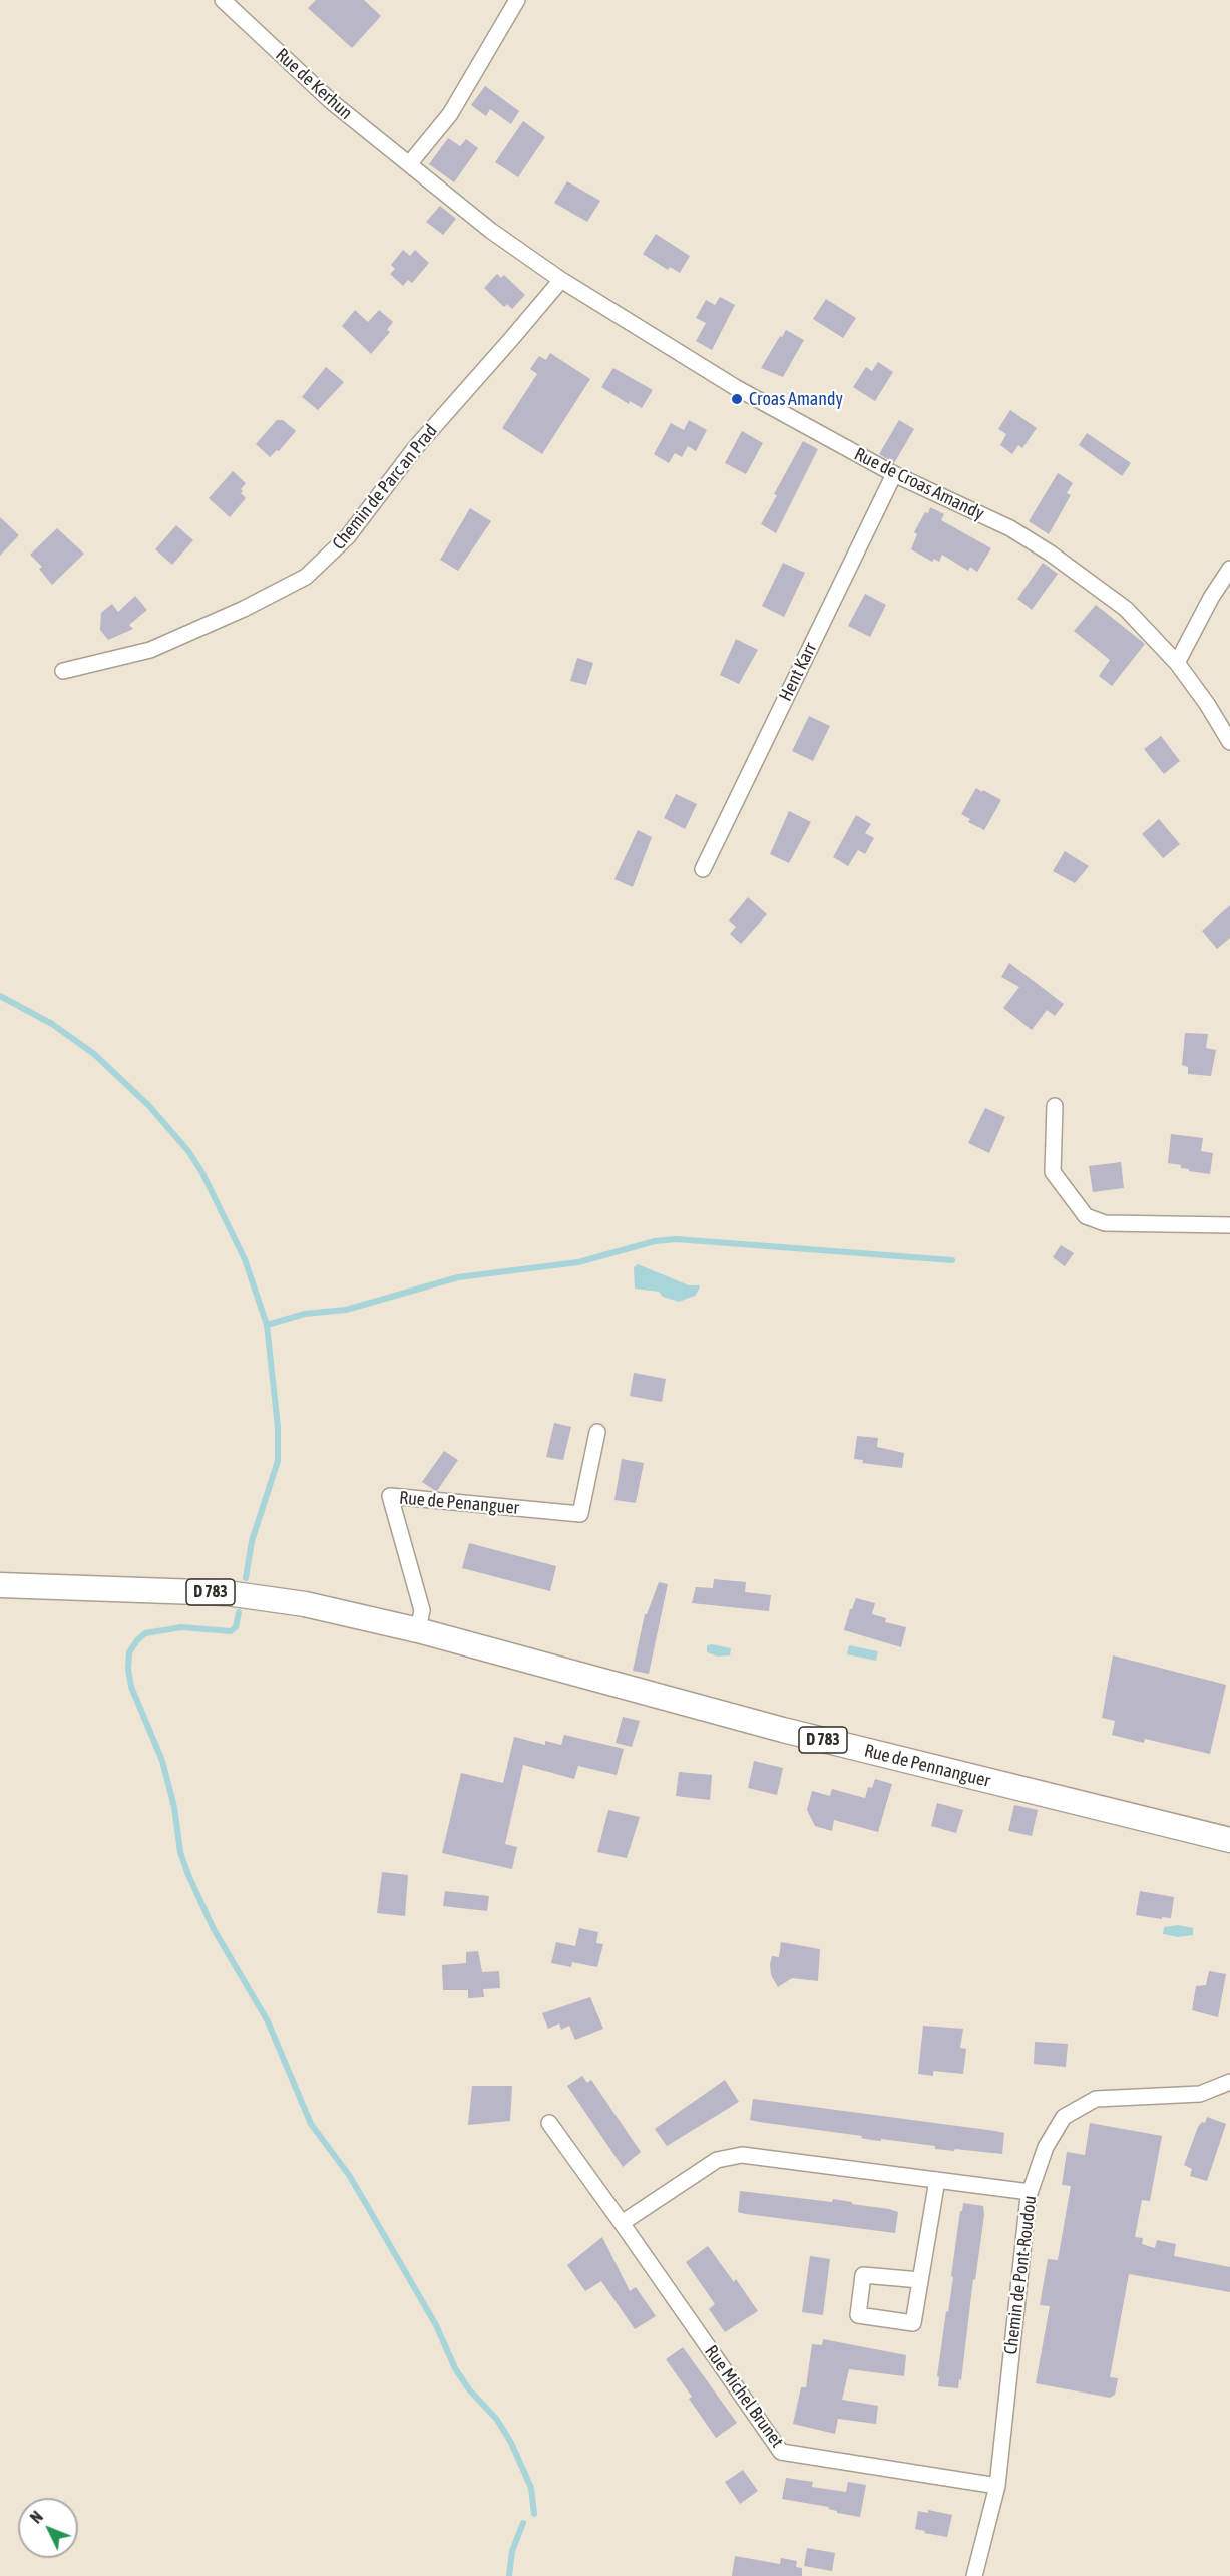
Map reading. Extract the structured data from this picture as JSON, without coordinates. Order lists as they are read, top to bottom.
{
  "streets": {
    "main road": ["D 783", "Rue de Pennanguer"],
    "street": [
      "Rue de Kerhun",
      "Rue de Croas Amandy",
      "Chemin de Parc an Prad",
      "Hent Karr",
      "Rue de Penanguer",
      "Chemin de Pont-Roudou",
      "Rue Michel Brunet"
    ]
  },
  "crossings": [
    ["Rue de Kerhun", "Rue de Croas Amandy"],
    ["Rue de Kerhun", "Chemin de Parc an Prad"],
    ["Rue de Croas Amandy", "Chemin de Parc an Prad"],
    ["Rue de Croas Amandy", "Hent Karr"],
    ["Rue de Penanguer", "D 783"],
    ["Rue de Penanguer", "Rue de Pennanguer"],
    ["D 783", "Rue de Pennanguer"],
    ["Chemin de Pont-Roudou", "Rue Michel Brunet"]
  ],
  "places": ["Croas Amandy"],
  "north": "top left"
}
